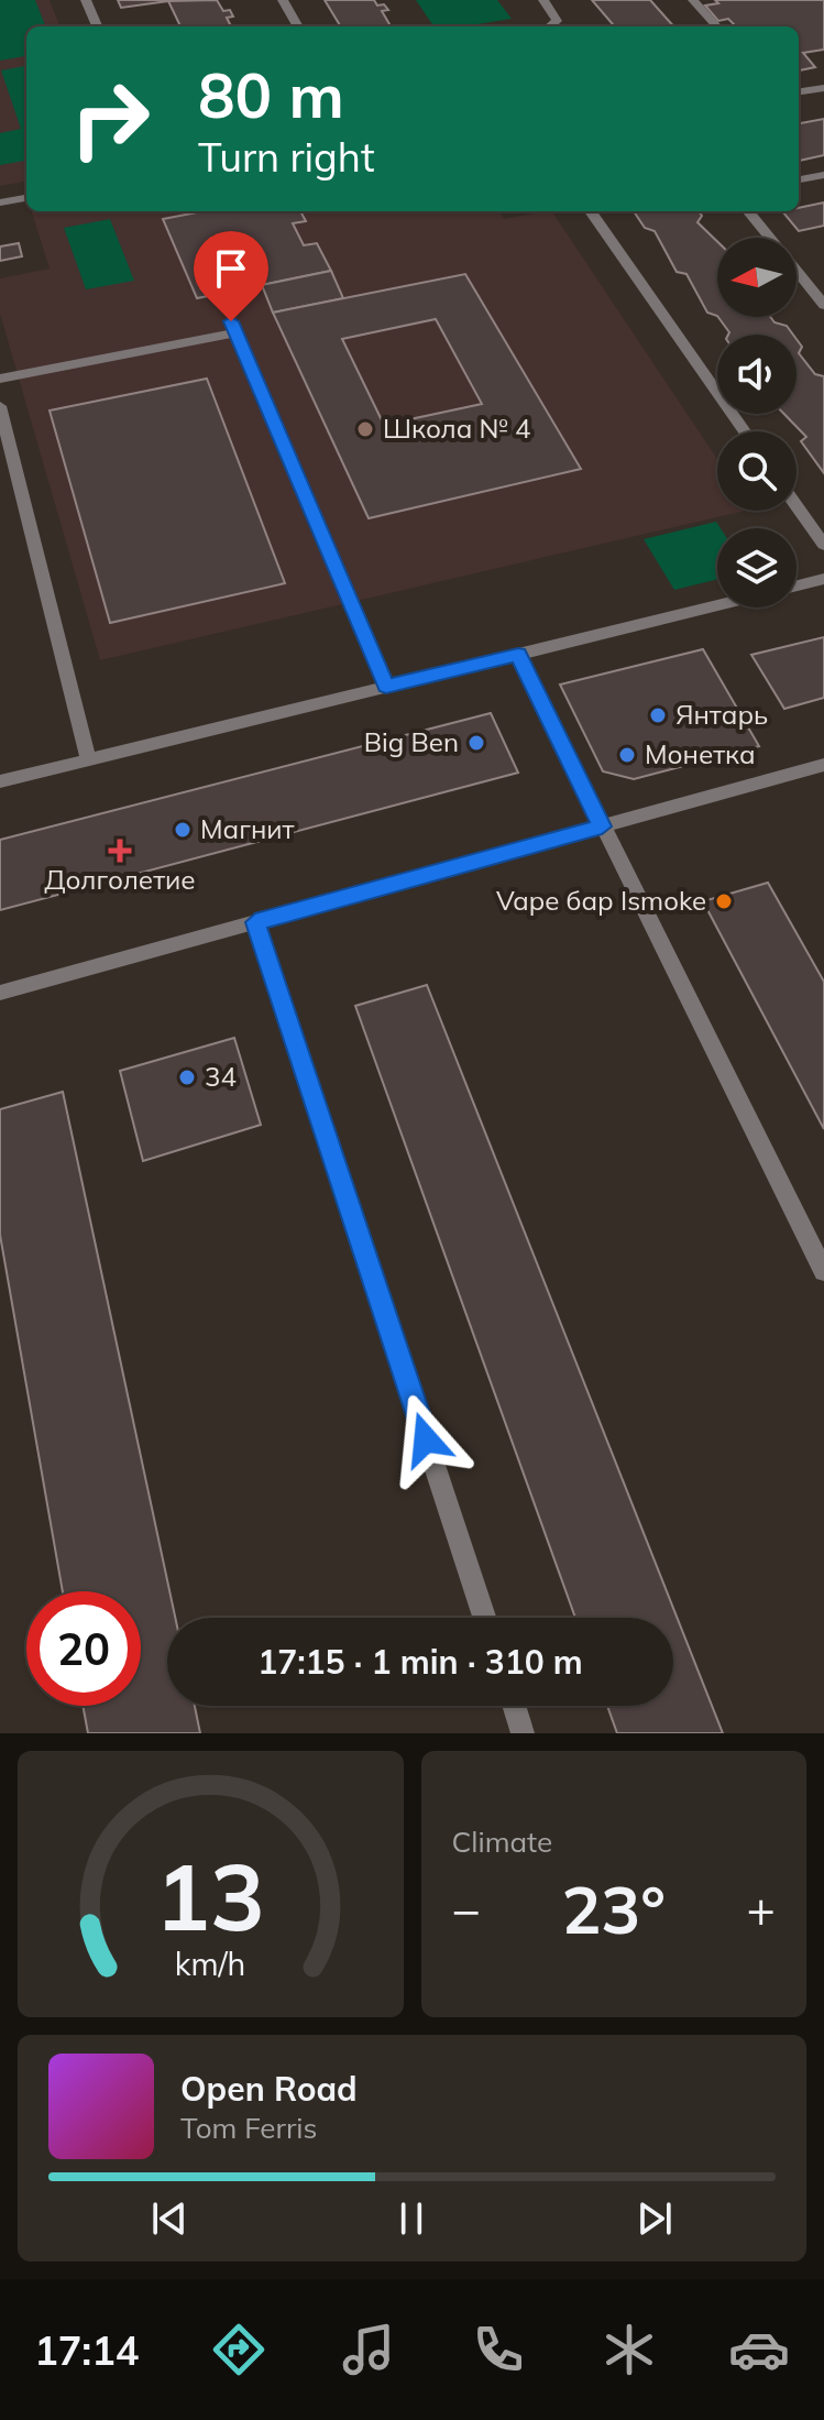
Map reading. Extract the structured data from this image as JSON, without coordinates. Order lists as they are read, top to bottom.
{
  "places": {
    "other": [
      "Школа № 4",
      "Янтарь",
      "Big Ben",
      "Монетка",
      "Магнит",
      "Vape бар Ismoke",
      "34"
    ],
    "health": ["Долголетие"]
  },
  "north": "left",
  "page": {
    "turn": ["80 m", "Turn right"],
    "limit": "20",
    "trip": "17:15 · 1 min · 310 m",
    "tile": "Climate",
    "heat": ["−", "23°", "+"],
    "song": ["Open Road", "Tom Ferris"],
    "tabs": "17:14",
    "gauge": ["13", "km/h"]
  }
}
